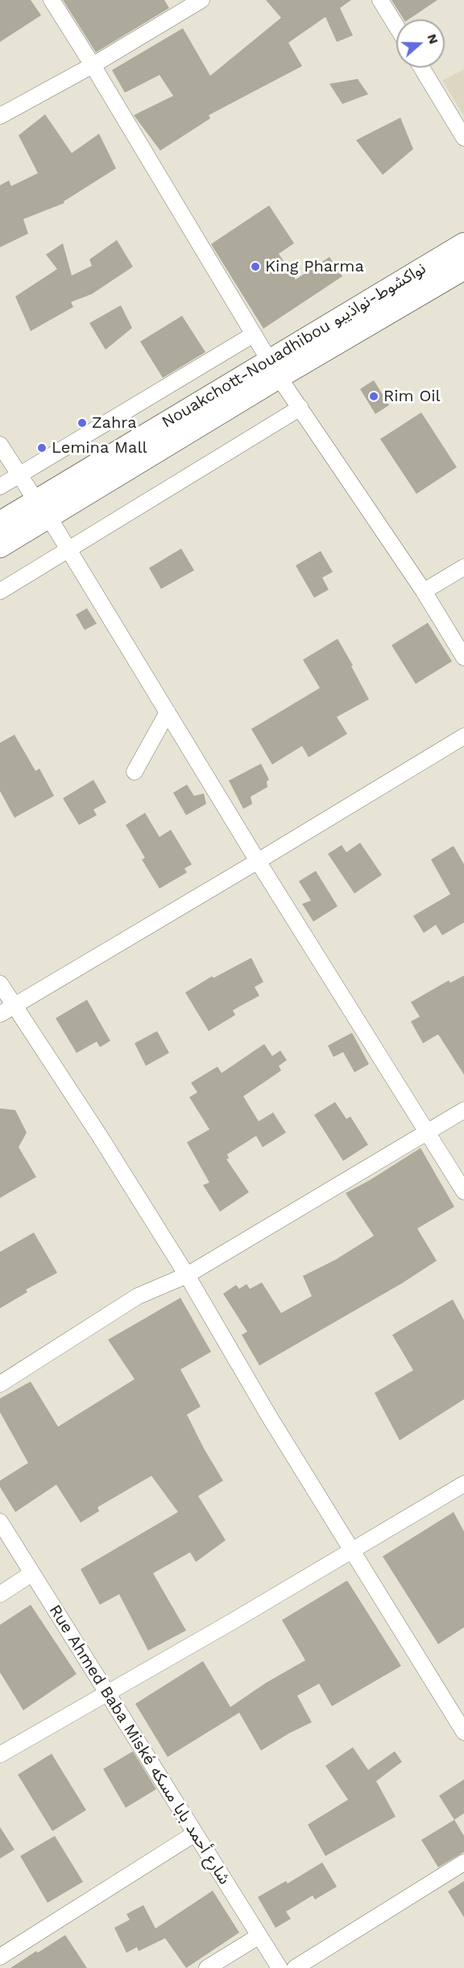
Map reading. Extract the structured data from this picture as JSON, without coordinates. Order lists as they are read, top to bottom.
{
  "streets": {
    "highway": ["Nouakchott-Nouadhibou نواكشوط-نواذيبو"],
    "street": ["Rue Ahmed Baba Miské شارع أحمد بابا مسكه"]
  },
  "places": [
    "King Pharma",
    "Rim Oil",
    "Zahra",
    "Lemina Mall"
  ],
  "north": "right"
}
